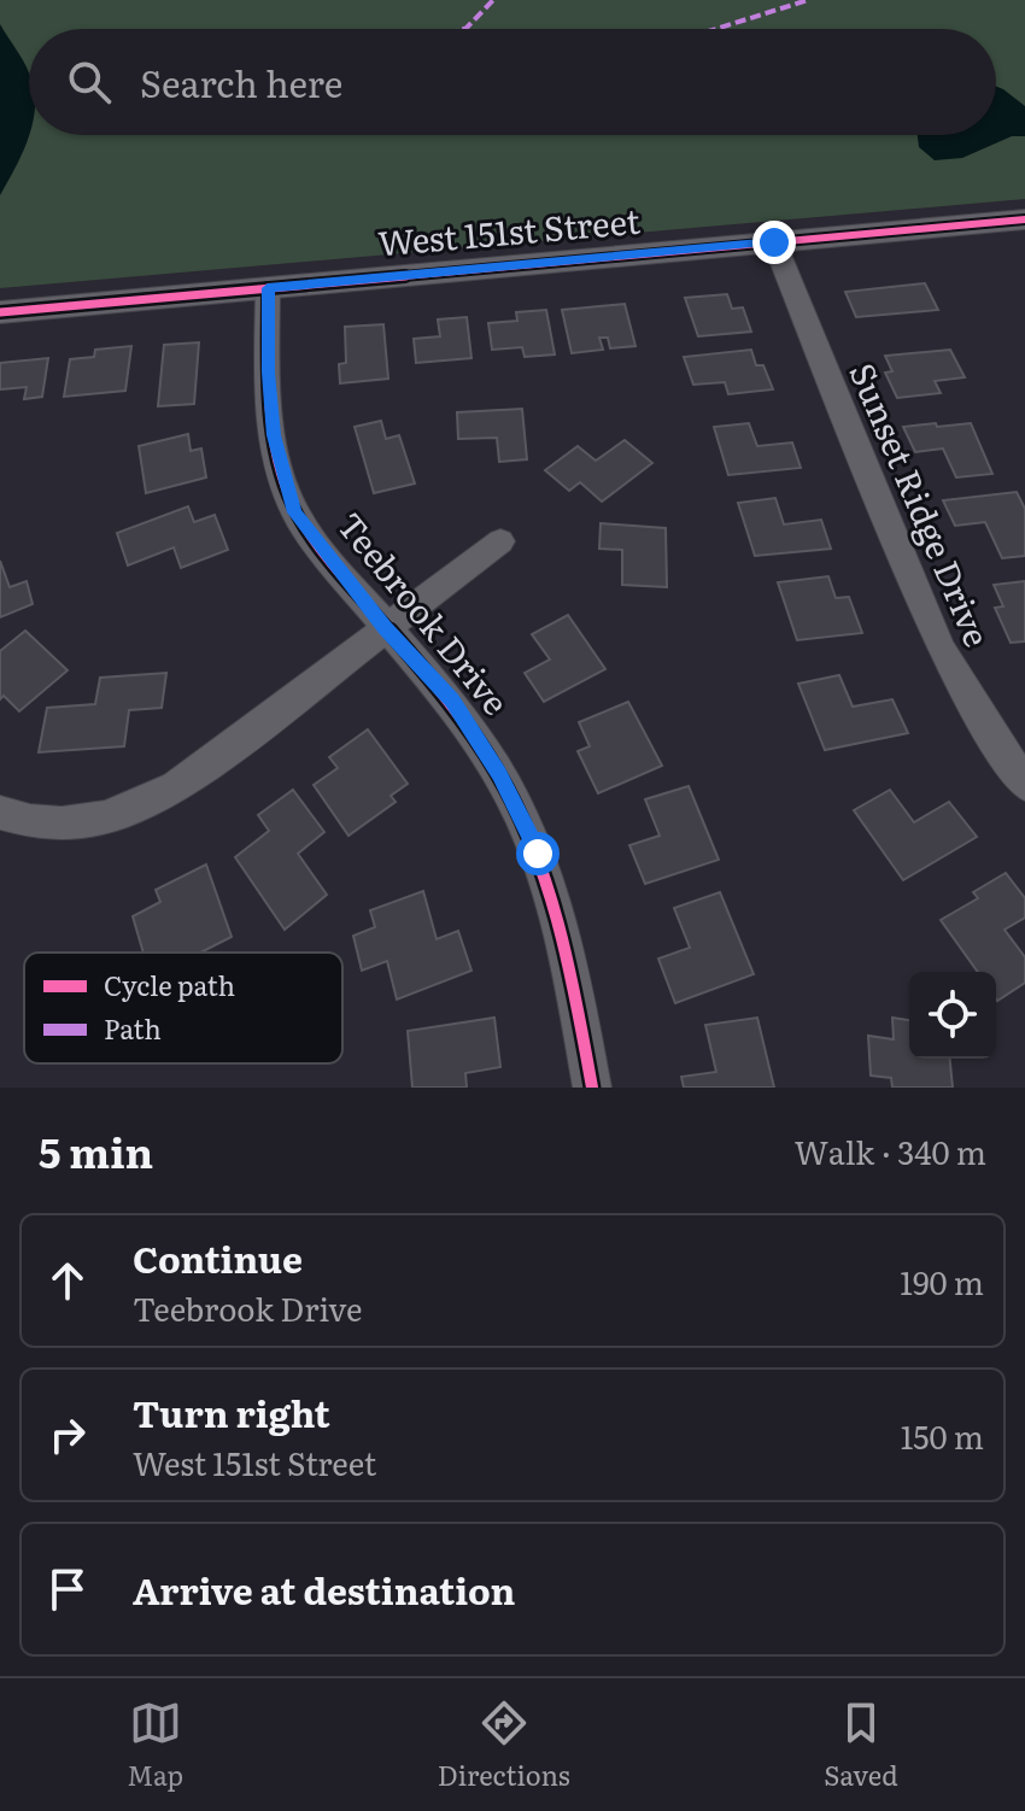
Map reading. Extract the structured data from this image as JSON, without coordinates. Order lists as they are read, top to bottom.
{
  "streets": {
    "street": ["West 151st Street", "Sunset Ridge Drive", "Teebrook Drive"]
  },
  "crossings": [
    ["West 151st Street", "Sunset Ridge Drive"],
    ["West 151st Street", "Teebrook Drive"]
  ],
  "legend": ["Cycle path", "Path"],
  "page": {
    "search": "Search here",
    "heading": ["5 min", "Walk · 340 m"],
    "list": [
      ["Continue", "Teebrook Drive", "190 m"],
      ["Turn right", "West 151st Street", "150 m"],
      "Arrive at destination"
    ],
    "nav": ["Map", "Directions", "Saved"]
  }
}
